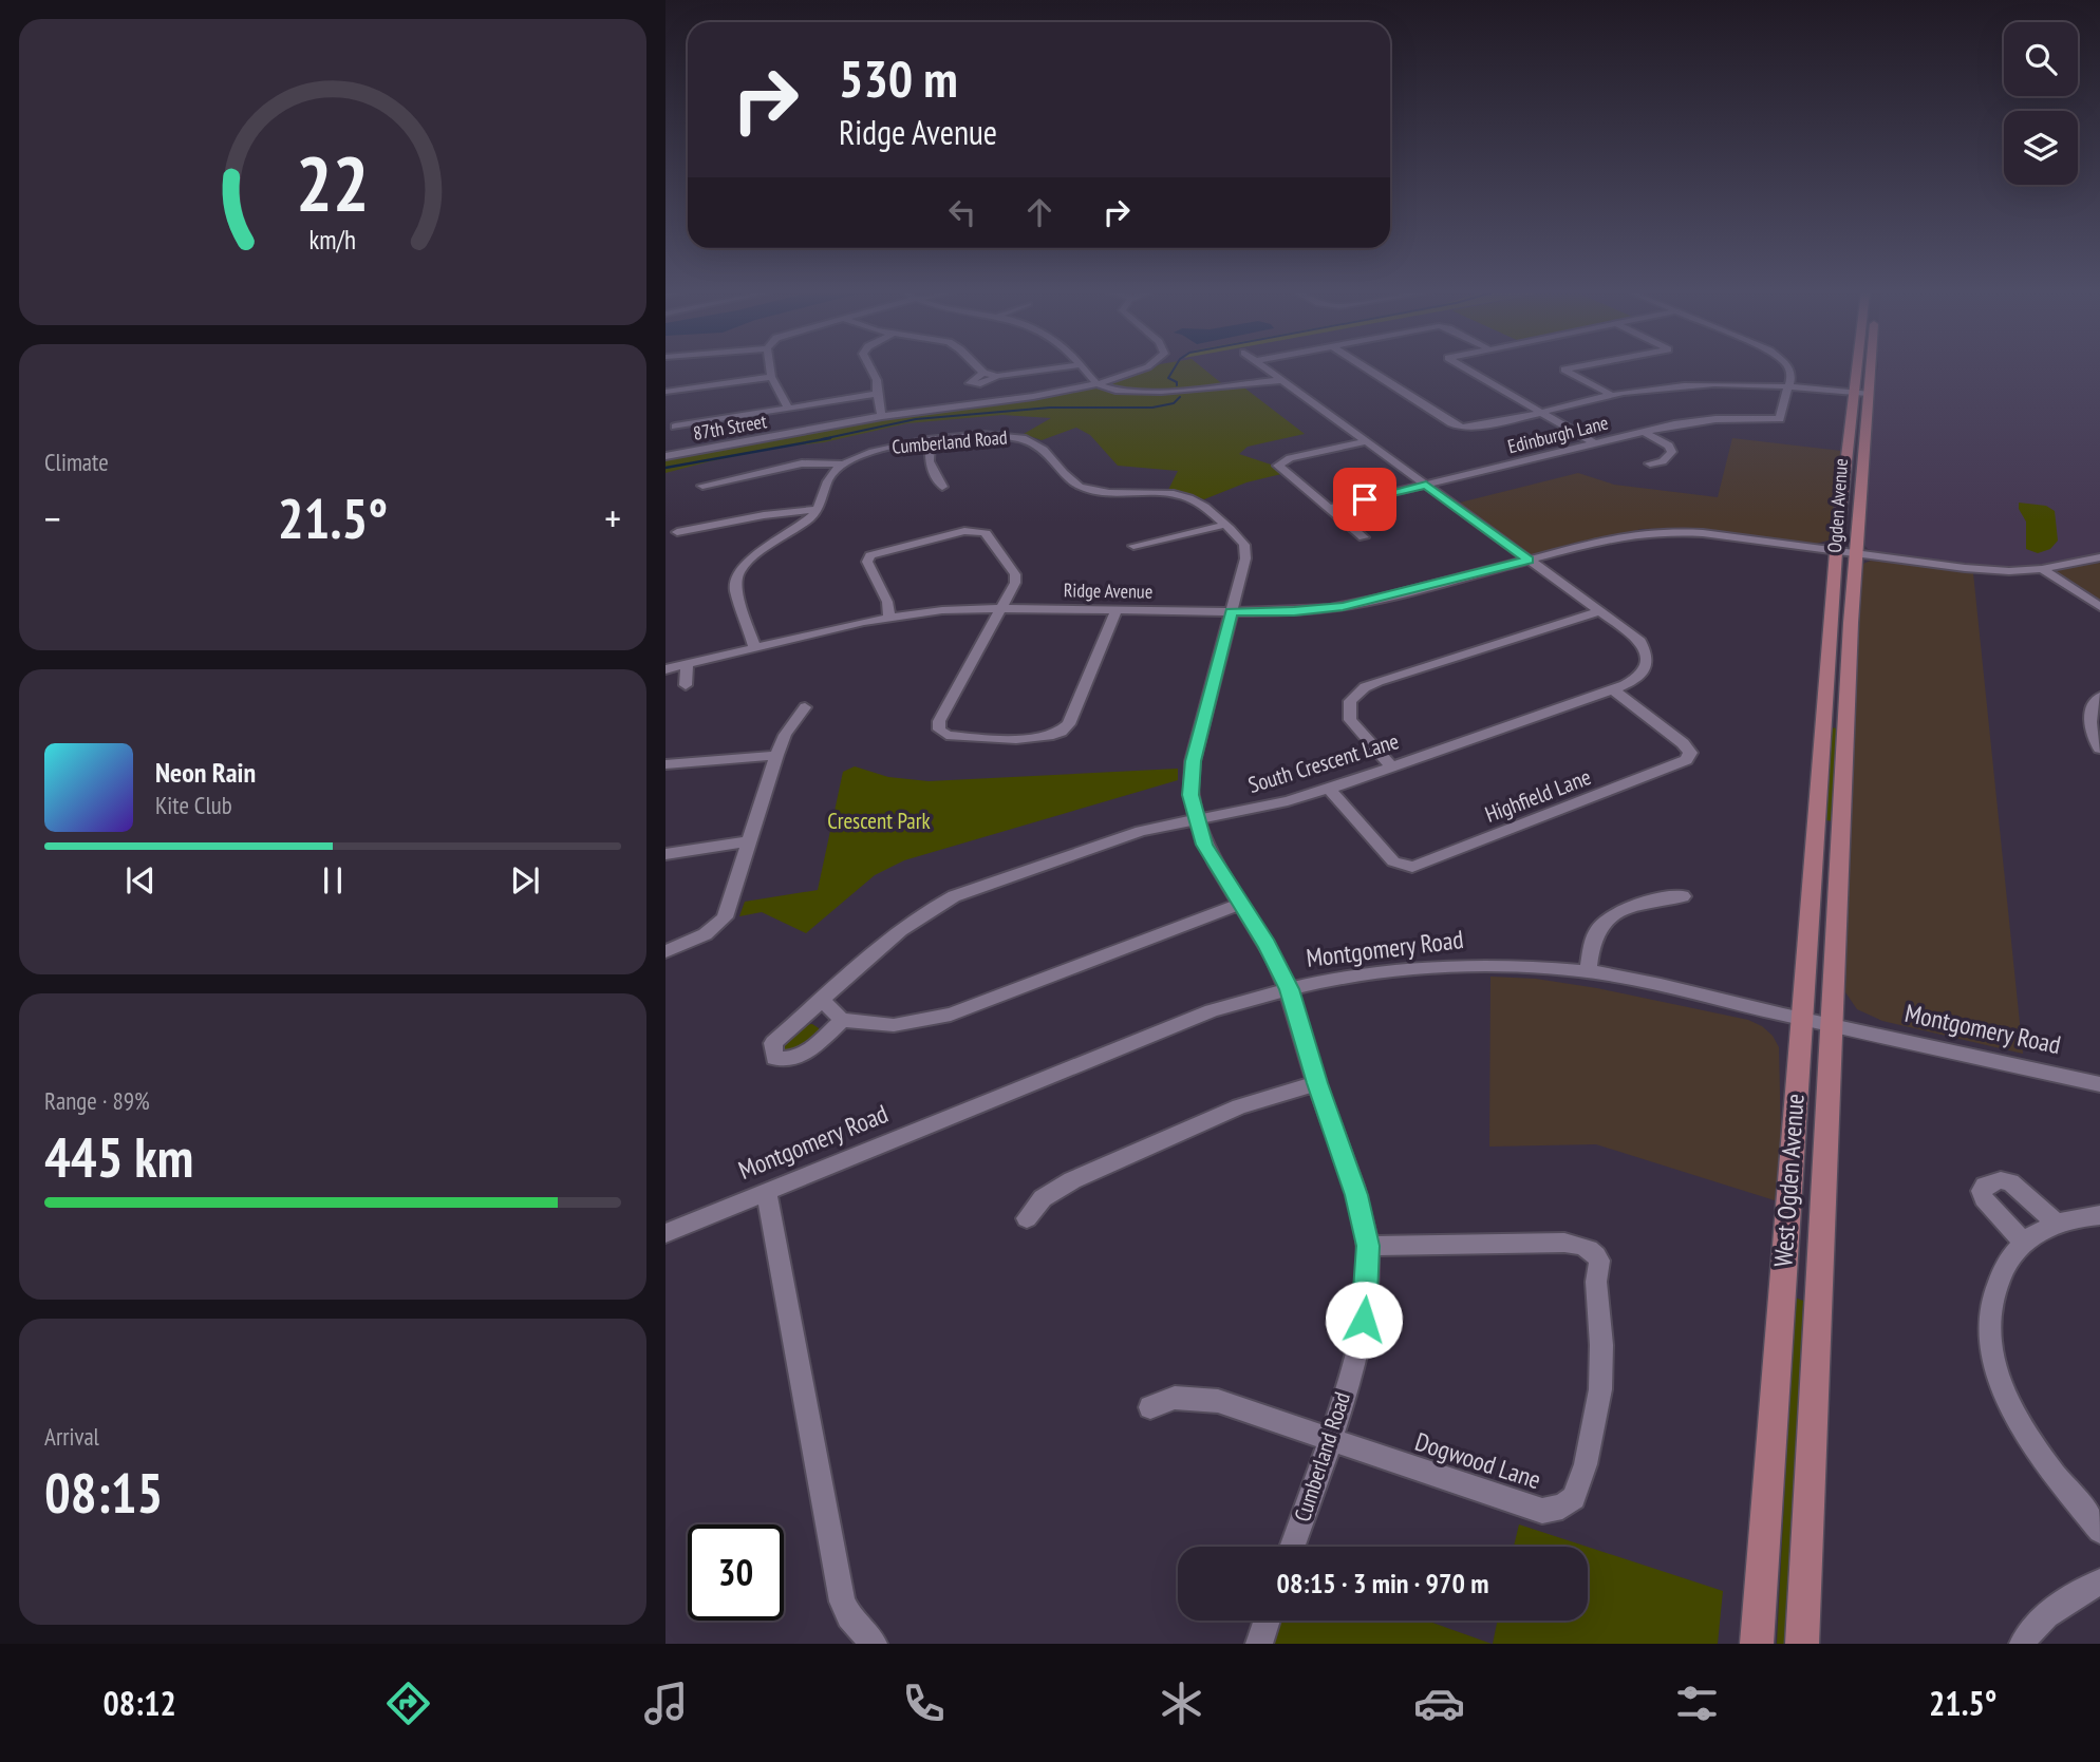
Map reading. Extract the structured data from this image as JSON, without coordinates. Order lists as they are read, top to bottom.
{
  "streets": {
    "main road": ["Ogden Avenue", "West Ogden Avenue"],
    "street": [
      "87th Street",
      "Edinburgh Lane",
      "Cumberland Road",
      "Ridge Avenue",
      "South Crescent Lane",
      "Highfield Lane",
      "Montgomery Road",
      "Dogwood Lane"
    ]
  },
  "crossings": [
    ["Cumberland Road", "Ridge Avenue"],
    ["Cumberland Road", "South Crescent Lane"],
    ["Cumberland Road", "Montgomery Road"],
    ["Cumberland Road", "Dogwood Lane"],
    ["Ogden Avenue", "Ridge Avenue"],
    ["Ogden Avenue", "West Ogden Avenue"],
    ["South Crescent Lane", "Highfield Lane"],
    ["Montgomery Road", "West Ogden Avenue"]
  ],
  "parks": ["Crescent Park"],
  "page": {
    "turn": ["530 m", "Ridge Avenue"],
    "tile": [
      "Climate",
      ["Range · 89%", "445 km"],
      ["Arrival", "08:15"]
    ],
    "heat": ["−", "21.5°", "+"],
    "song": ["Neon Rain", "Kite Club"],
    "limit": "30",
    "trip": "08:15 · 3 min · 970 m",
    "tabs": ["08:12", "21.5°"],
    "gauge": ["22", "km/h"]
  }
}
